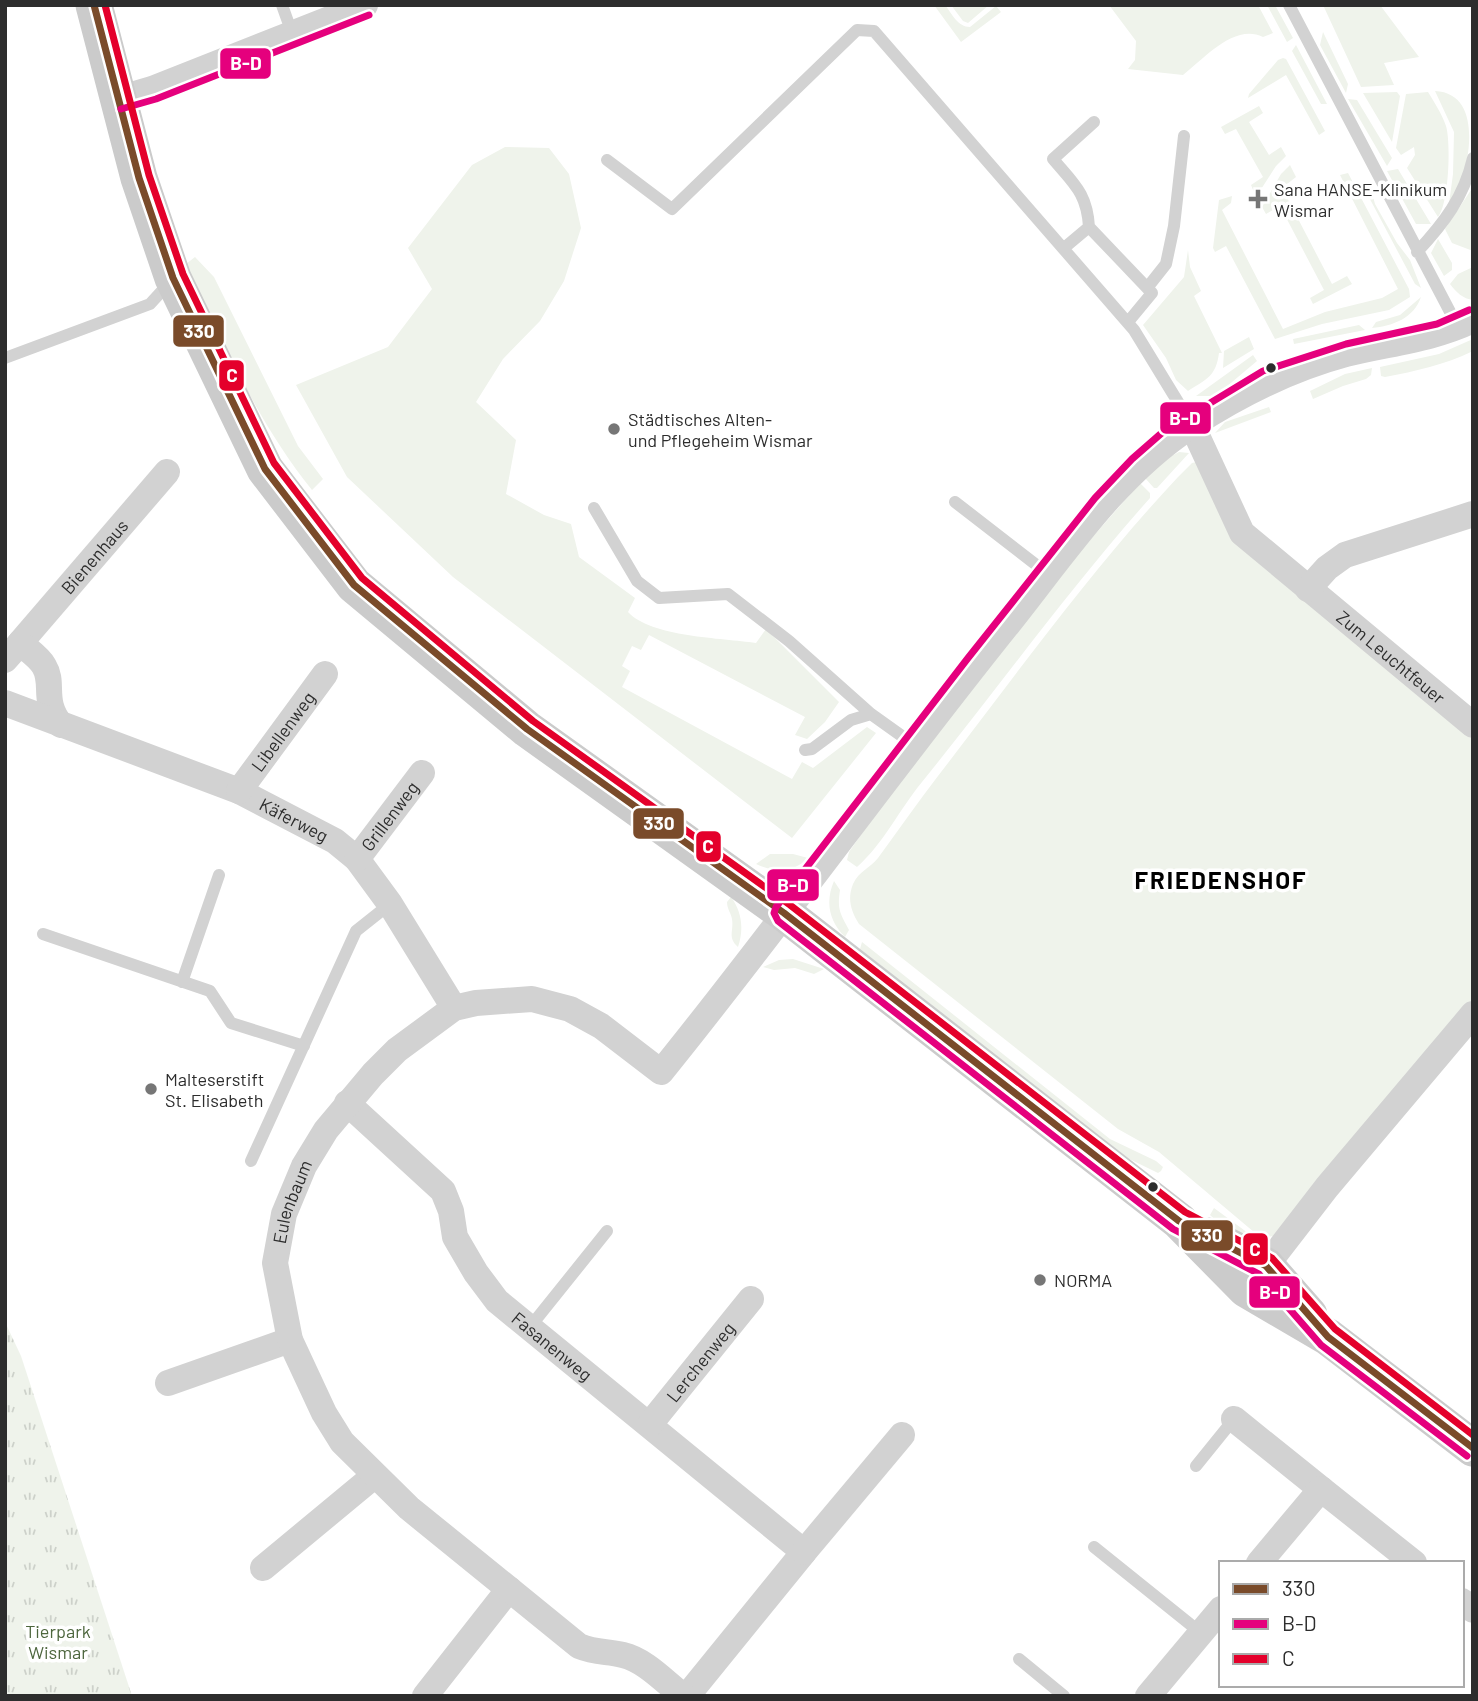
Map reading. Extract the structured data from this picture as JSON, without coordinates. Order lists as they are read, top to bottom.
{
  "streets": {
    "street": [
      "Bienenhaus",
      "Zum Leuchtfeuer",
      "Libellenweg",
      "Grillenweg",
      "Käferweg",
      "Eulenbaum",
      "Fasanenweg",
      "Lerchenweg"
    ]
  },
  "crossings": [
    ["Libellenweg", "Käferweg"],
    ["Grillenweg", "Käferweg"],
    ["Käferweg", "Eulenbaum"],
    ["Eulenbaum", "Fasanenweg"],
    ["Fasanenweg", "Lerchenweg"]
  ],
  "districts": ["FRIEDENSHOF"],
  "parks": ["Tierpark Wismar"],
  "places": {
    "health": ["Sana HANSE-Klinikum Wismar"],
    "other": ["Städtisches Alten- und Pflegeheim Wismar", "Malteserstift St. Elisabeth", "NORMA"]
  },
  "lines": ["transit line 330", "transit line C", "transit line B-D"],
  "legend": ["330", "B-D", "C"]
}
